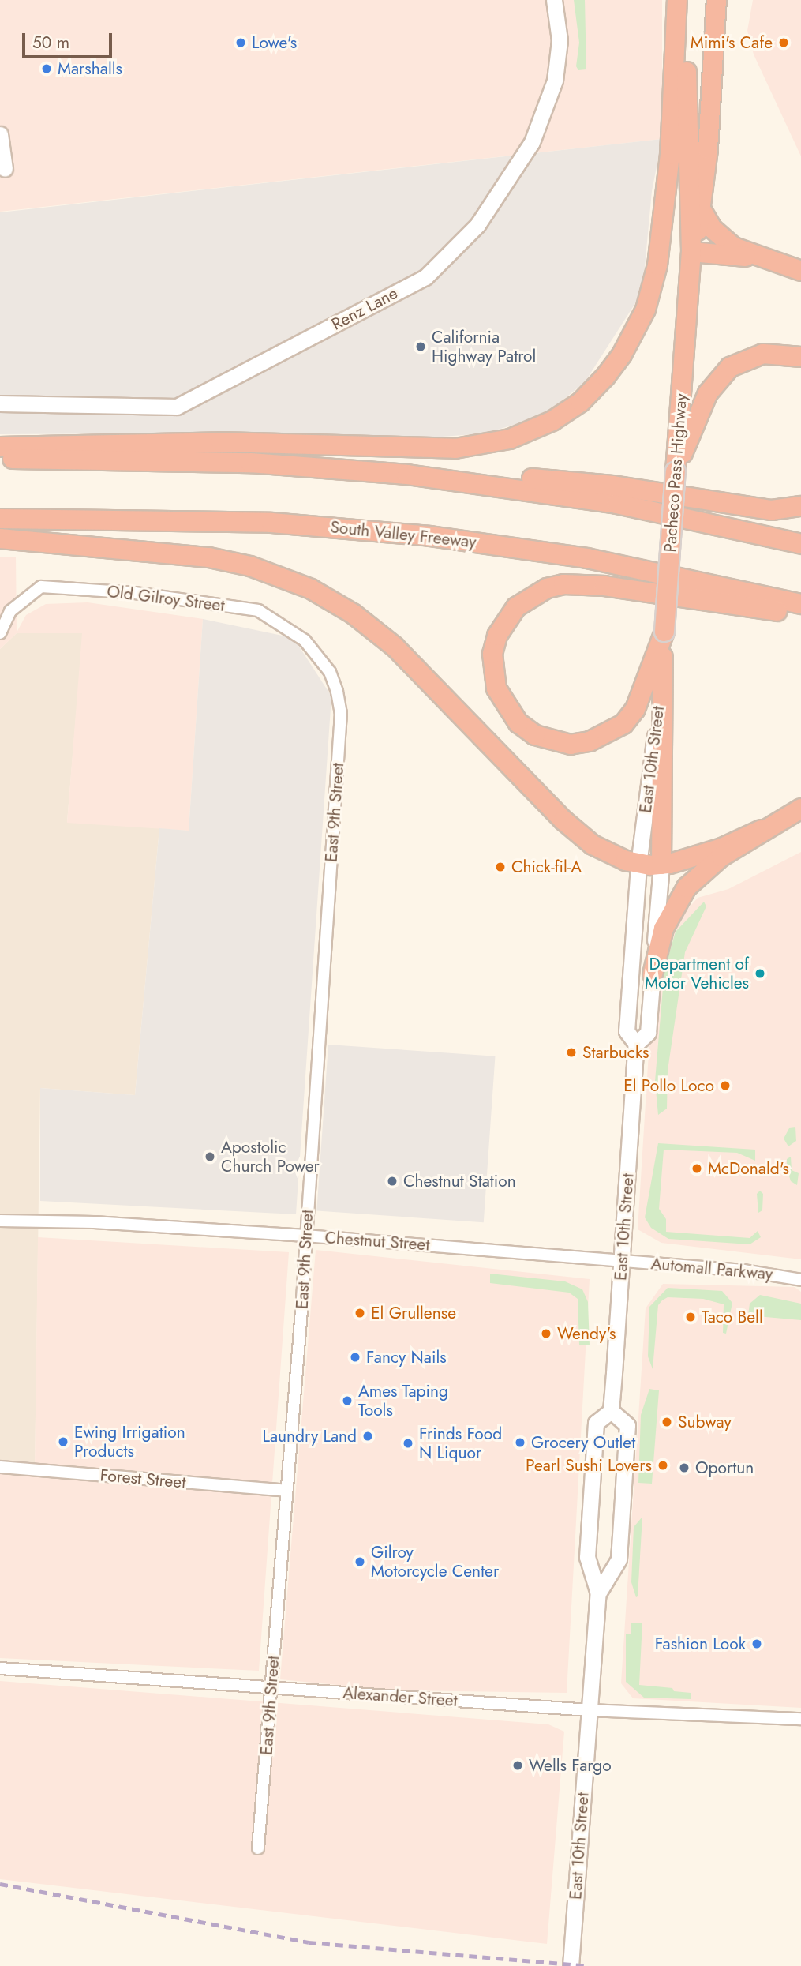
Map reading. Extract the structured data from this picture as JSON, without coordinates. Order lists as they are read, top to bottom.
{
  "streets": {
    "highway": ["Pacheco Pass Highway", "South Valley Freeway", "East 10th Street"],
    "main road": ["Renz Lane"],
    "street": [
      "Old Gilroy Street",
      "East 9th Street",
      "Chestnut Street",
      "Automall Parkway",
      "Forest Street",
      "Alexander Street"
    ]
  },
  "crossings": [
    ["Pacheco Pass Highway", "East 10th Street"],
    ["Old Gilroy Street", "East 9th Street"],
    ["East 10th Street", "Chestnut Street"],
    ["East 10th Street", "Automall Parkway"],
    ["East 10th Street", "Alexander Street"],
    ["East 9th Street", "Chestnut Street"],
    ["East 9th Street", "Forest Street"],
    ["East 9th Street", "Alexander Street"],
    ["Chestnut Street", "Automall Parkway"]
  ],
  "places": [
    "Lowe's",
    "Mimi's Cafe",
    "Marshalls",
    "California Highway Patrol",
    "Chick-fil-A",
    "Department of Motor Vehicles",
    "Starbucks",
    "El Pollo Loco",
    "Apostolic Church Power",
    "McDonald's",
    "Chestnut Station",
    "El Grullense",
    "Taco Bell",
    "Wendy's",
    "Fancy Nails",
    "Ames Taping Tools",
    "Subway",
    "Laundry Land",
    "Ewing Irrigation Products",
    "Grocery Outlet",
    "Frinds Food N Liquor",
    "Pearl Sushi Lovers",
    "Oportun",
    "Gilroy Motorcycle Center",
    "Fashion Look",
    "Wells Fargo"
  ],
  "scale_bar": "50 m"
}
